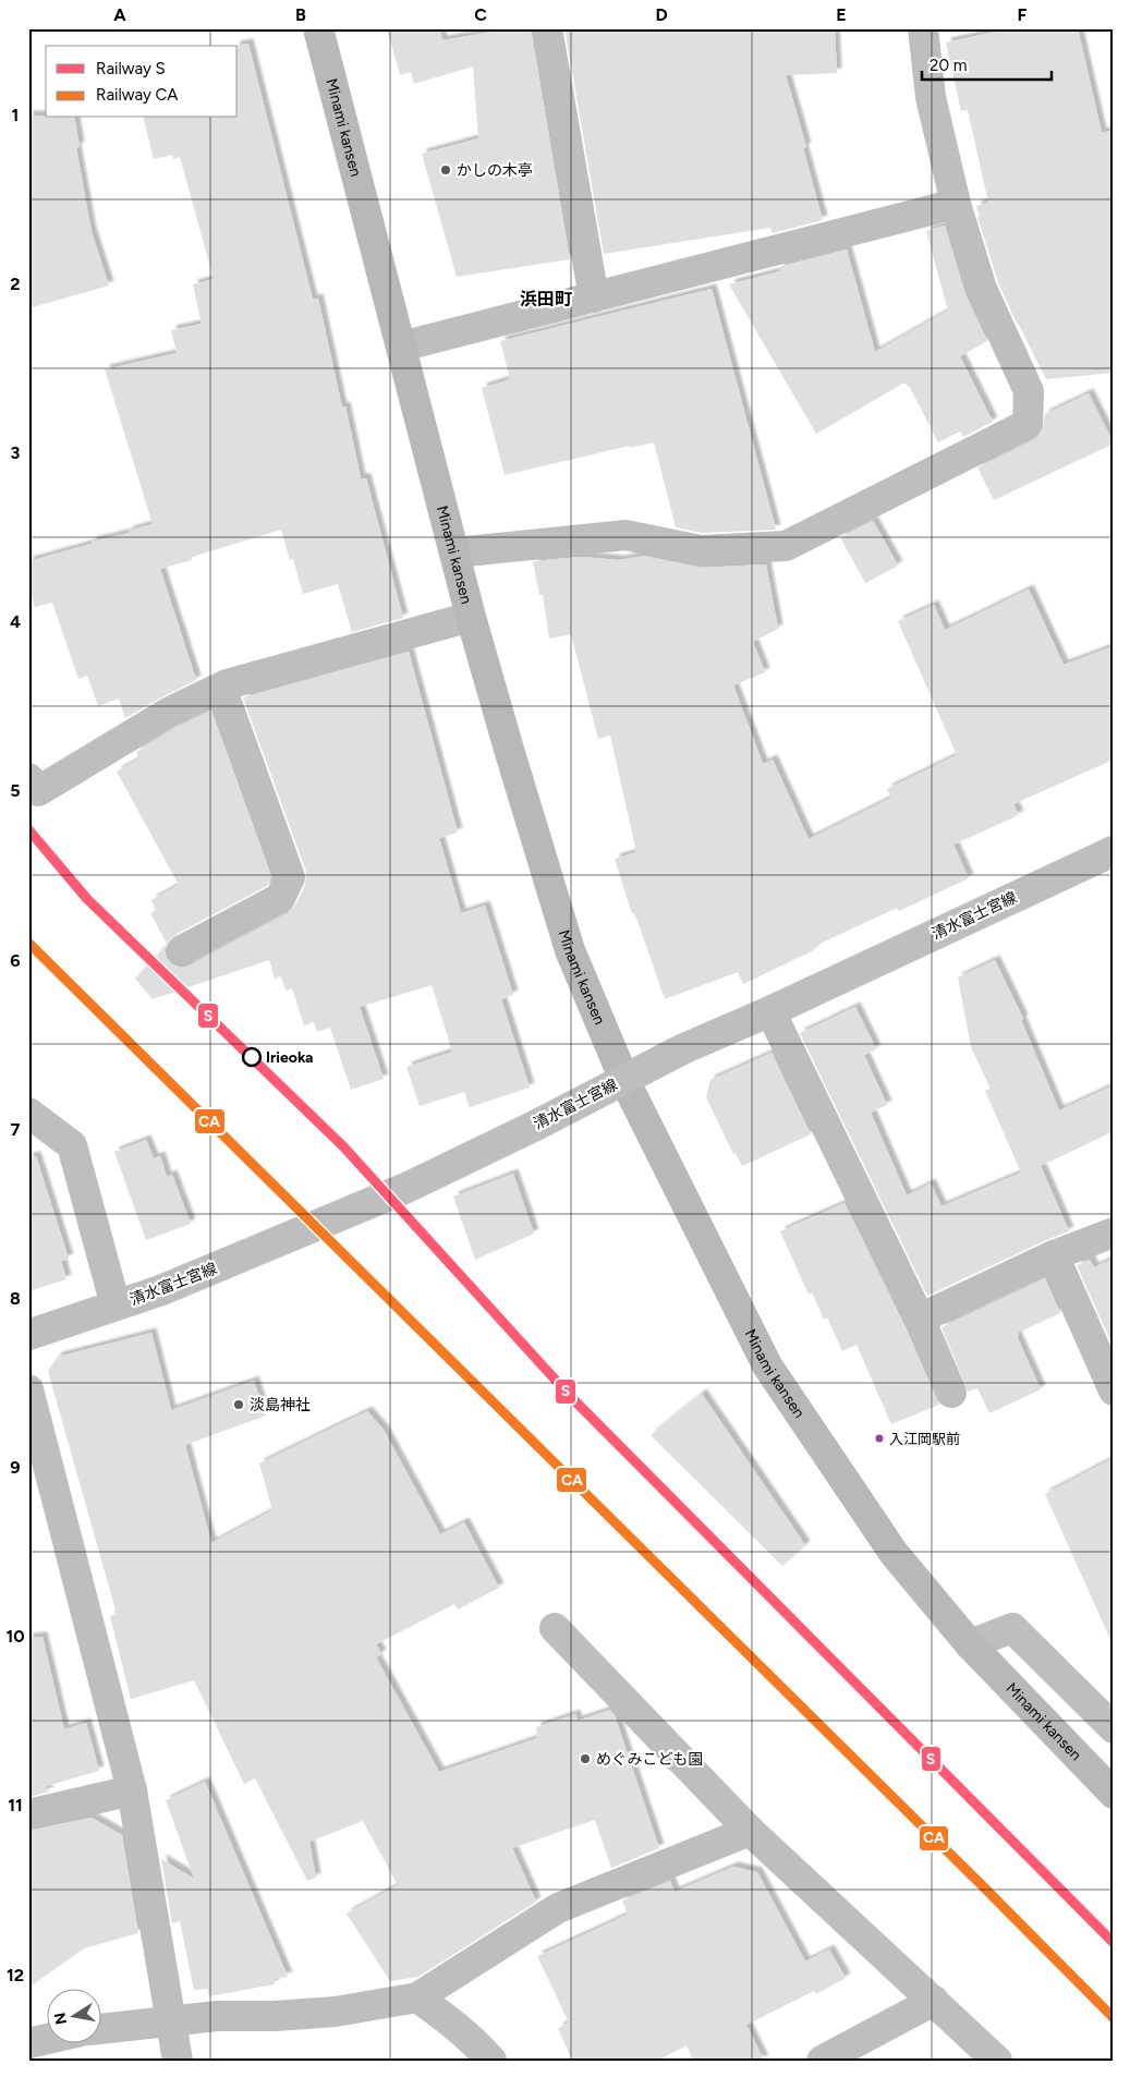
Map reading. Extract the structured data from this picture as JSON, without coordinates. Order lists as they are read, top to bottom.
{
  "streets": {
    "main road": ["Minami kansen"],
    "street": ["清水富士宮線"]
  },
  "crossings": [
    ["Minami kansen", "清水富士宮線"]
  ],
  "districts": ["浜田町"],
  "places": [
    "かしの木亭",
    "Irieoka",
    "淡島神社",
    "入江岡駅前",
    "めぐみこども園"
  ],
  "lines": ["rail line S", "rail line CA"],
  "legend": ["Railway S", "Railway CA"],
  "scale_bar": "20 m",
  "north": "left",
  "grid": {
    "columns": [
      "A",
      "B",
      "C",
      "D",
      "E",
      "F"
    ],
    "rows": [
      "1",
      "2",
      "3",
      "4",
      "5",
      "6",
      "7",
      "8",
      "9",
      "10",
      "11",
      "12"
    ]
  }
}
